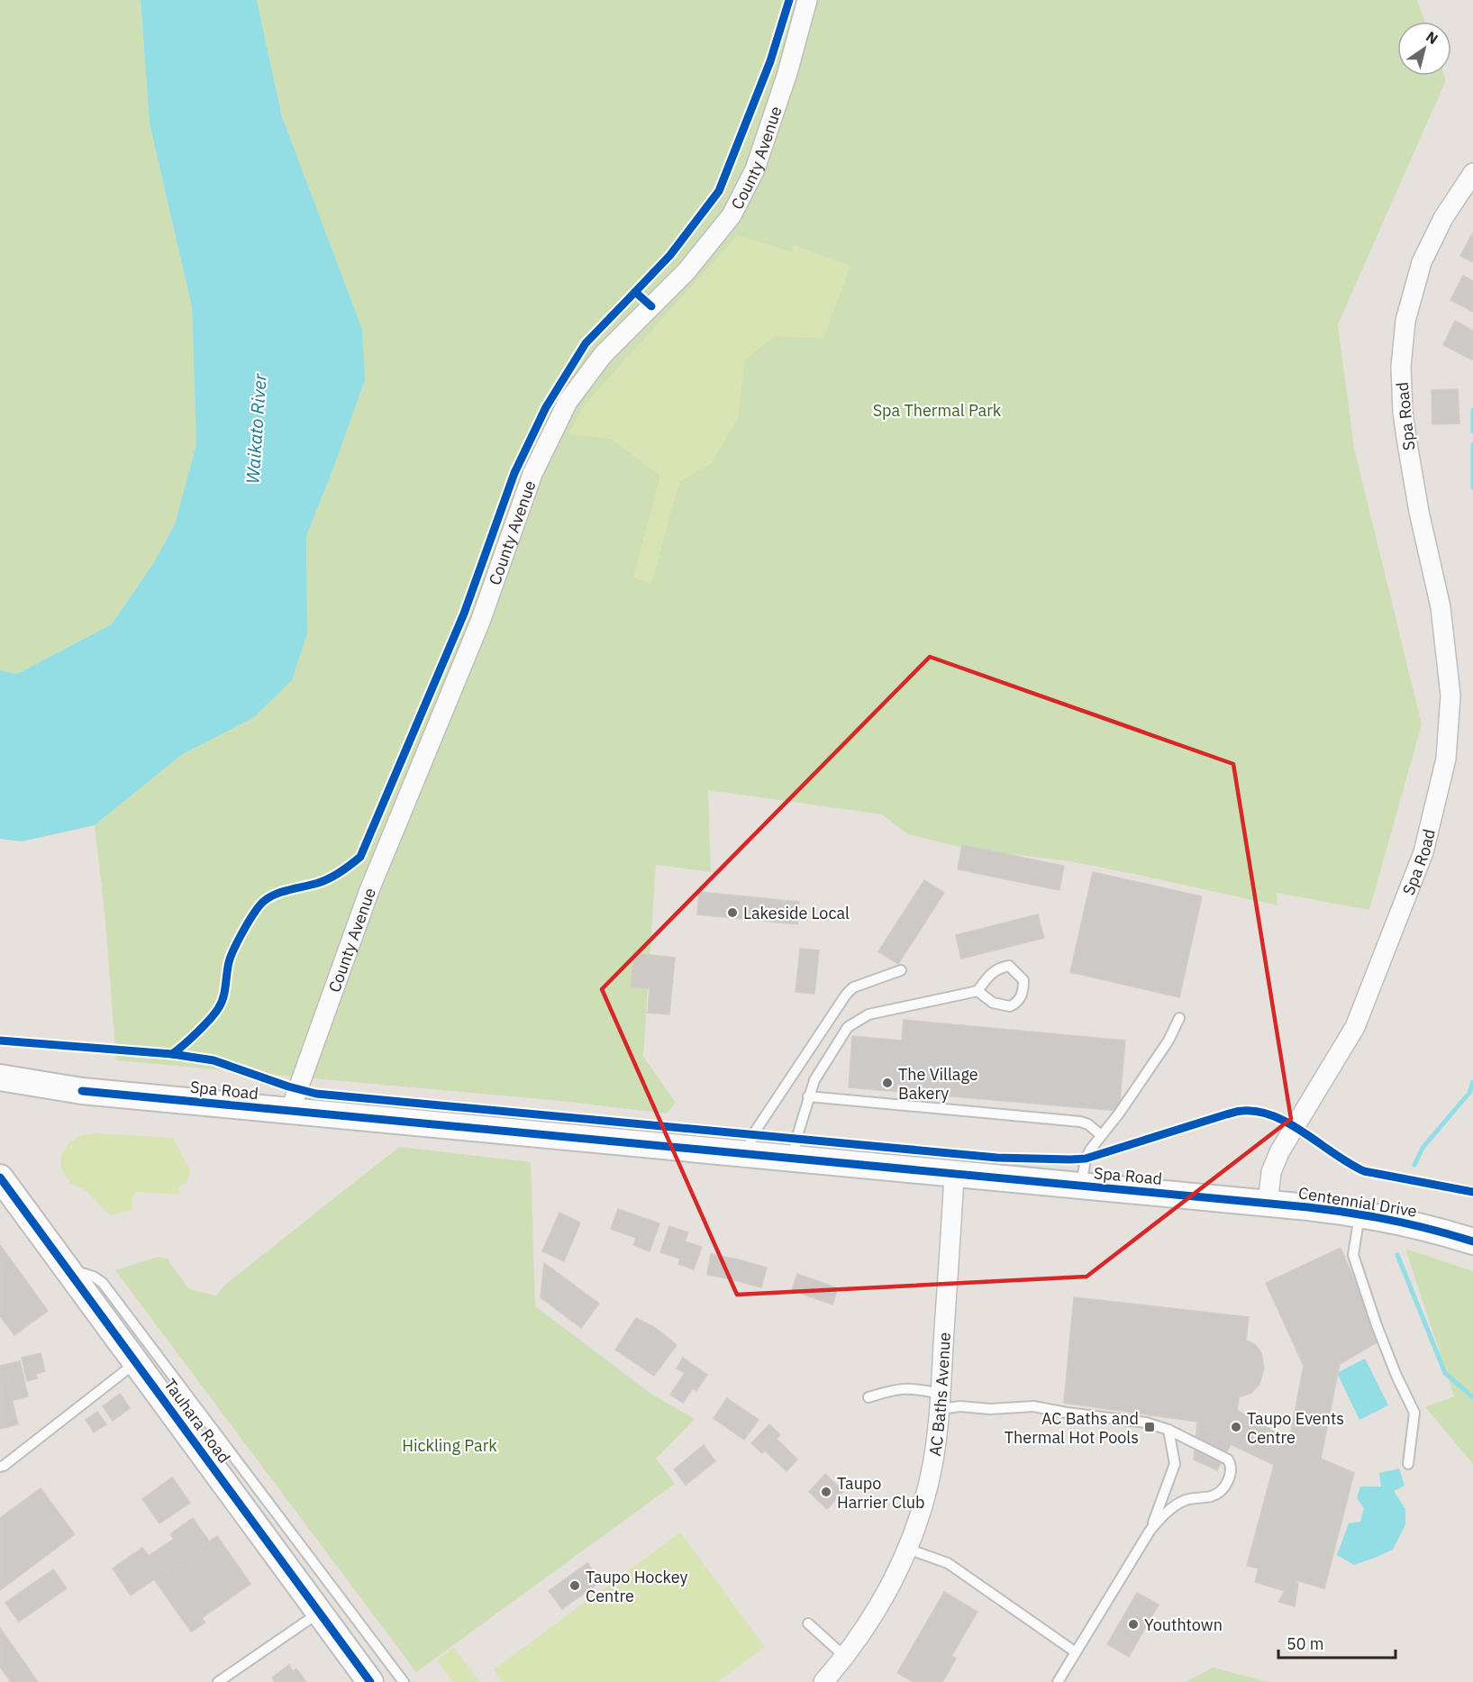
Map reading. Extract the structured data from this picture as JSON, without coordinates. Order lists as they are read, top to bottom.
{
  "streets": {
    "main road": ["Spa Road", "Centennial Drive", "Tauhara Road"],
    "street": ["County Avenue", "AC Baths Avenue"]
  },
  "crossings": [
    ["County Avenue", "Spa Road"],
    ["Spa Road", "Centennial Drive"],
    ["Spa Road", "AC Baths Avenue"]
  ],
  "water": ["Waikato River"],
  "parks": ["Spa Thermal Park", "Hickling Park"],
  "places": {
    "other": [
      "Lakeside Local",
      "The Village Bakery",
      "Taupo Events Centre",
      "Taupo Harrier Club",
      "Taupo Hockey Centre",
      "Youthtown"
    ],
    "transit": ["AC Baths and Thermal Hot Pools"]
  },
  "scale_bar": "50 m",
  "north": "top right"
}
